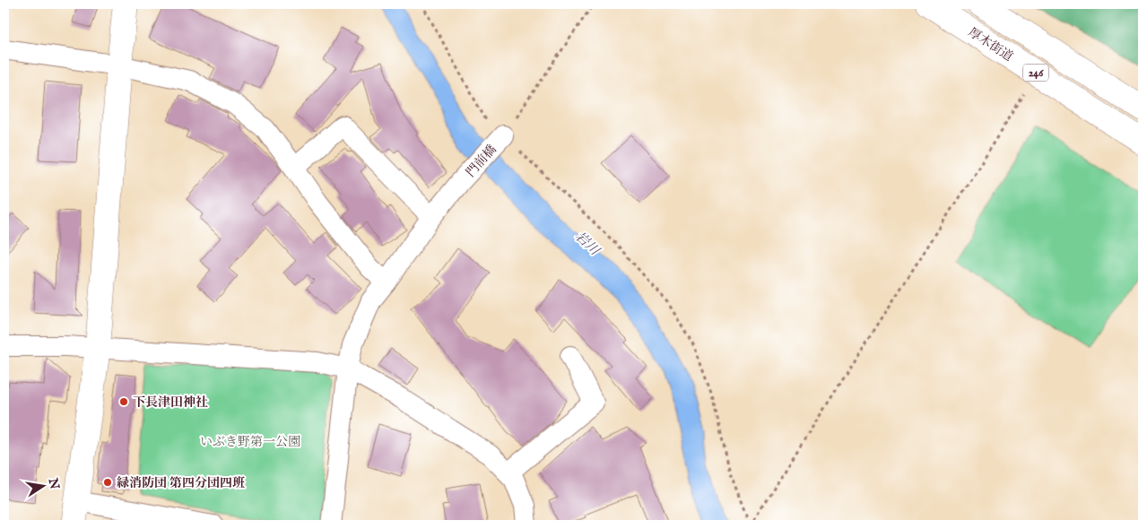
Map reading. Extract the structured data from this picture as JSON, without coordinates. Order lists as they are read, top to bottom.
{
  "streets": {
    "main road": ["厚木街道", "246"],
    "street": ["門前橋"]
  },
  "water": ["岩川"],
  "parks": ["いぶき野第一公園"],
  "places": ["下長津田神社", "緑消防団 第四分団四班"],
  "north": "right"
}
